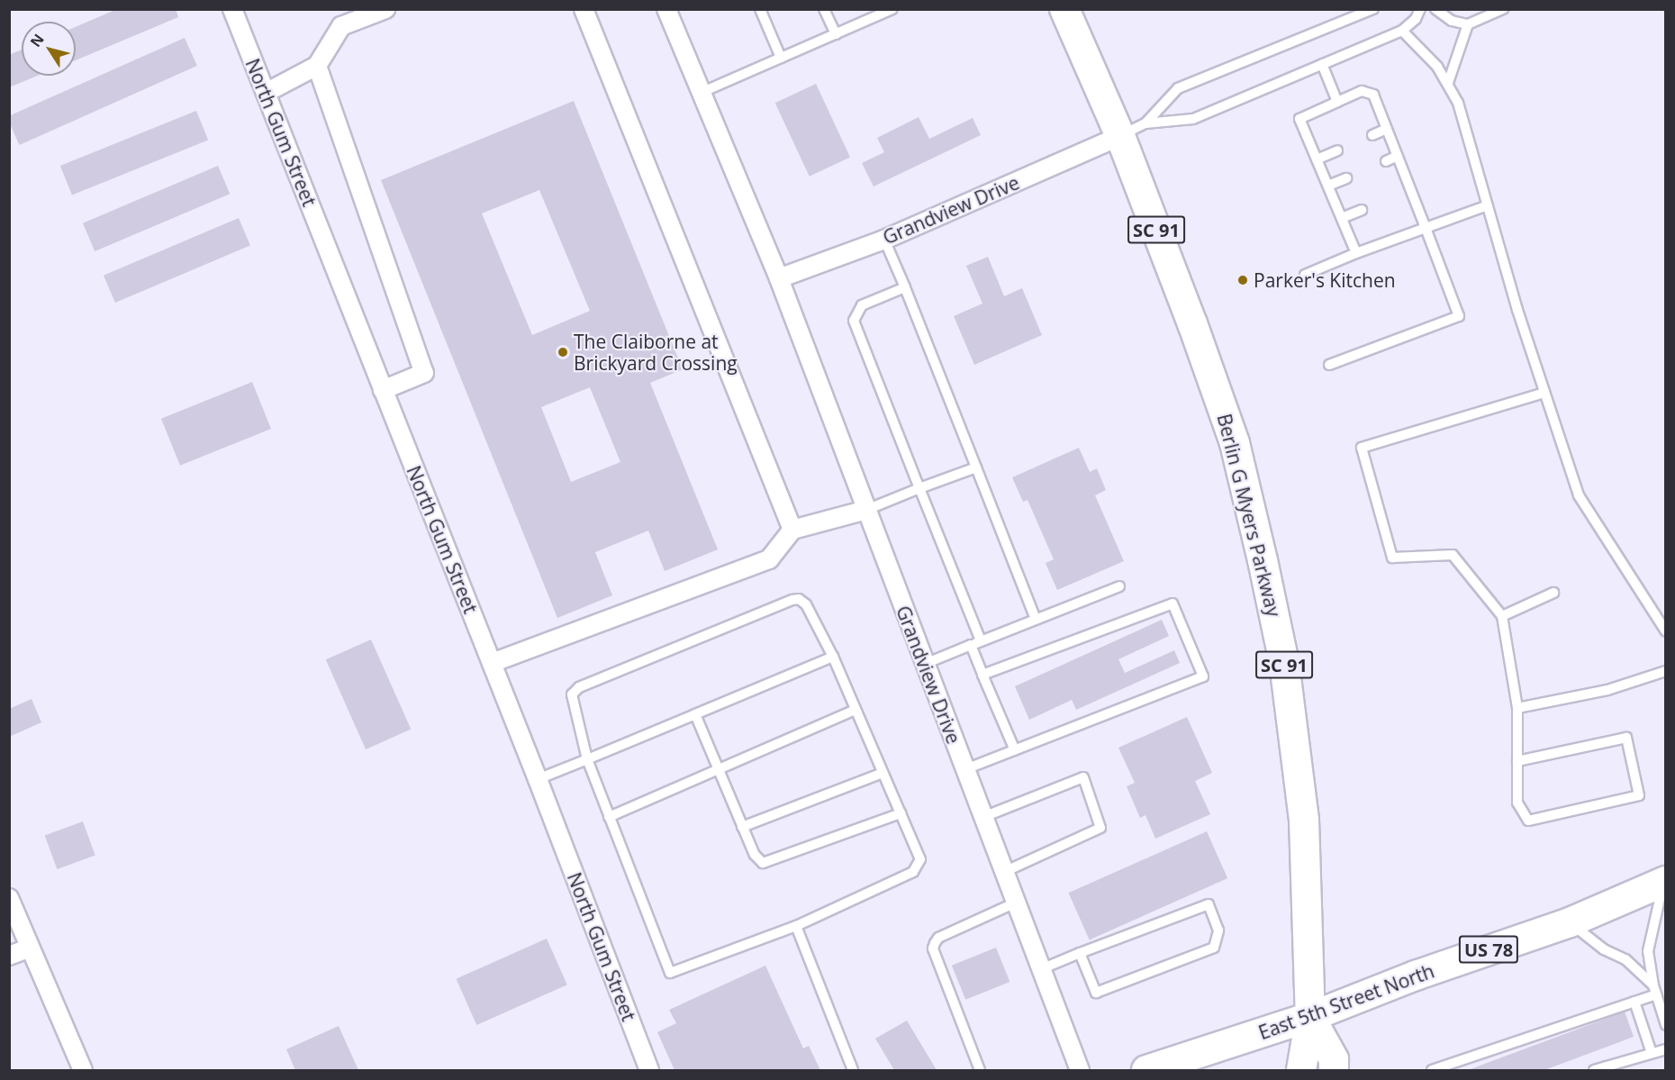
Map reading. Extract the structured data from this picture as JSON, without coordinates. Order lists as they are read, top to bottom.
{
  "streets": {
    "main road": [
      "SC 91",
      "Berlin G Myers Parkway",
      "US 78",
      "East 5th Street North"
    ],
    "street": ["North Gum Street", "Grandview Drive"]
  },
  "crossings": [
    ["Grandview Drive", "Berlin G Myers Parkway"],
    ["Berlin G Myers Parkway", "East 5th Street North"]
  ],
  "places": ["Parker's Kitchen", "The Claiborne at Brickyard Crossing"],
  "north": "top left"
}
